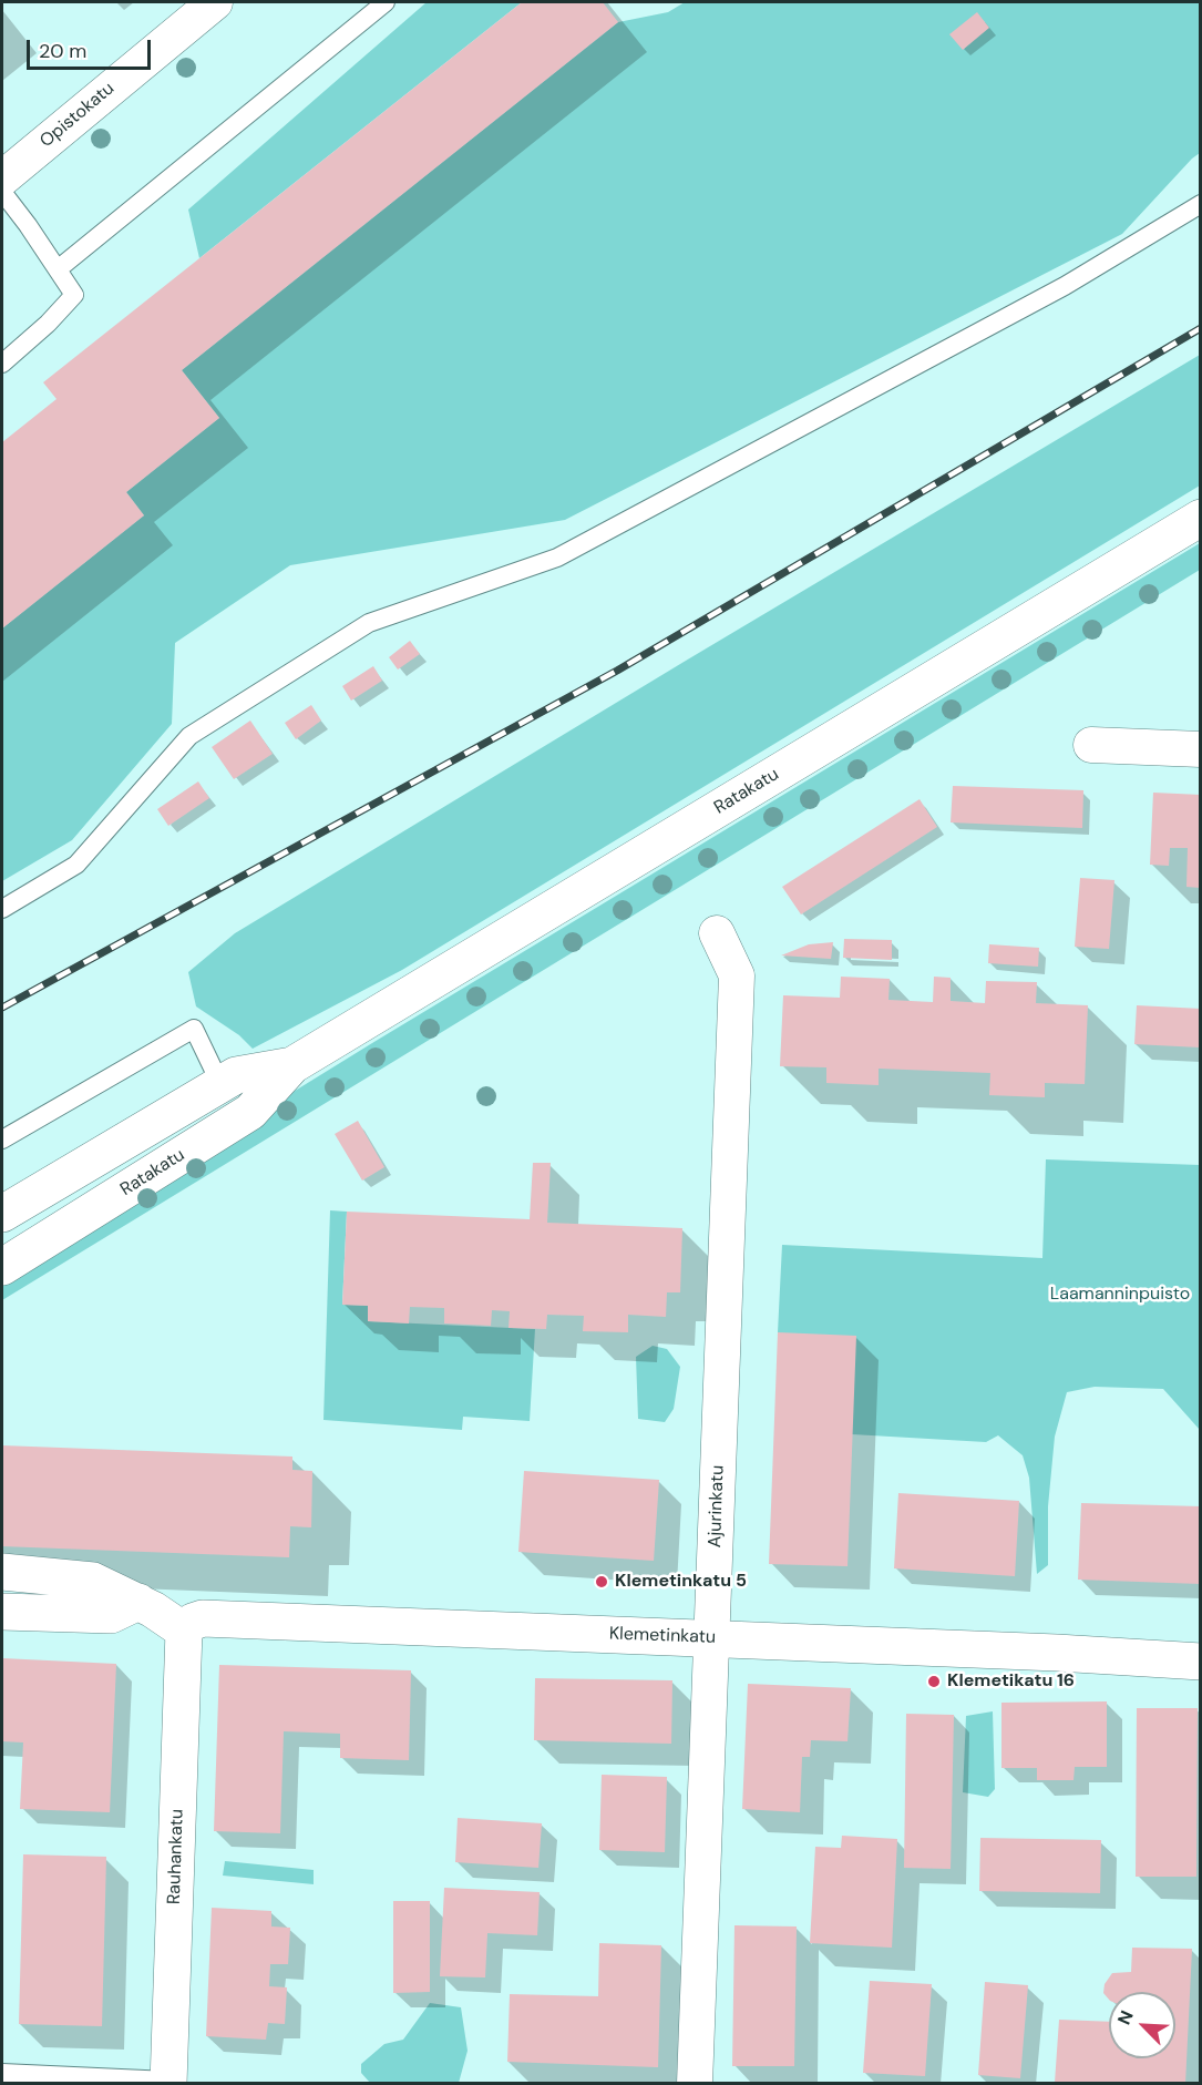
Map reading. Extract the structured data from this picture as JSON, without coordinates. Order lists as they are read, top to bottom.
{
  "streets": {
    "street": [
      "Opistokatu",
      "Ratakatu",
      "Ajurinkatu",
      "Klemetinkatu",
      "Rauhankatu"
    ]
  },
  "crossings": [
    ["Ajurinkatu", "Klemetinkatu"],
    ["Klemetinkatu", "Rauhankatu"]
  ],
  "parks": ["Laamanninpuisto"],
  "places": ["Klemetinkatu 5", "Klemetikatu 16"],
  "scale_bar": "20 m",
  "north": "top left"
}
